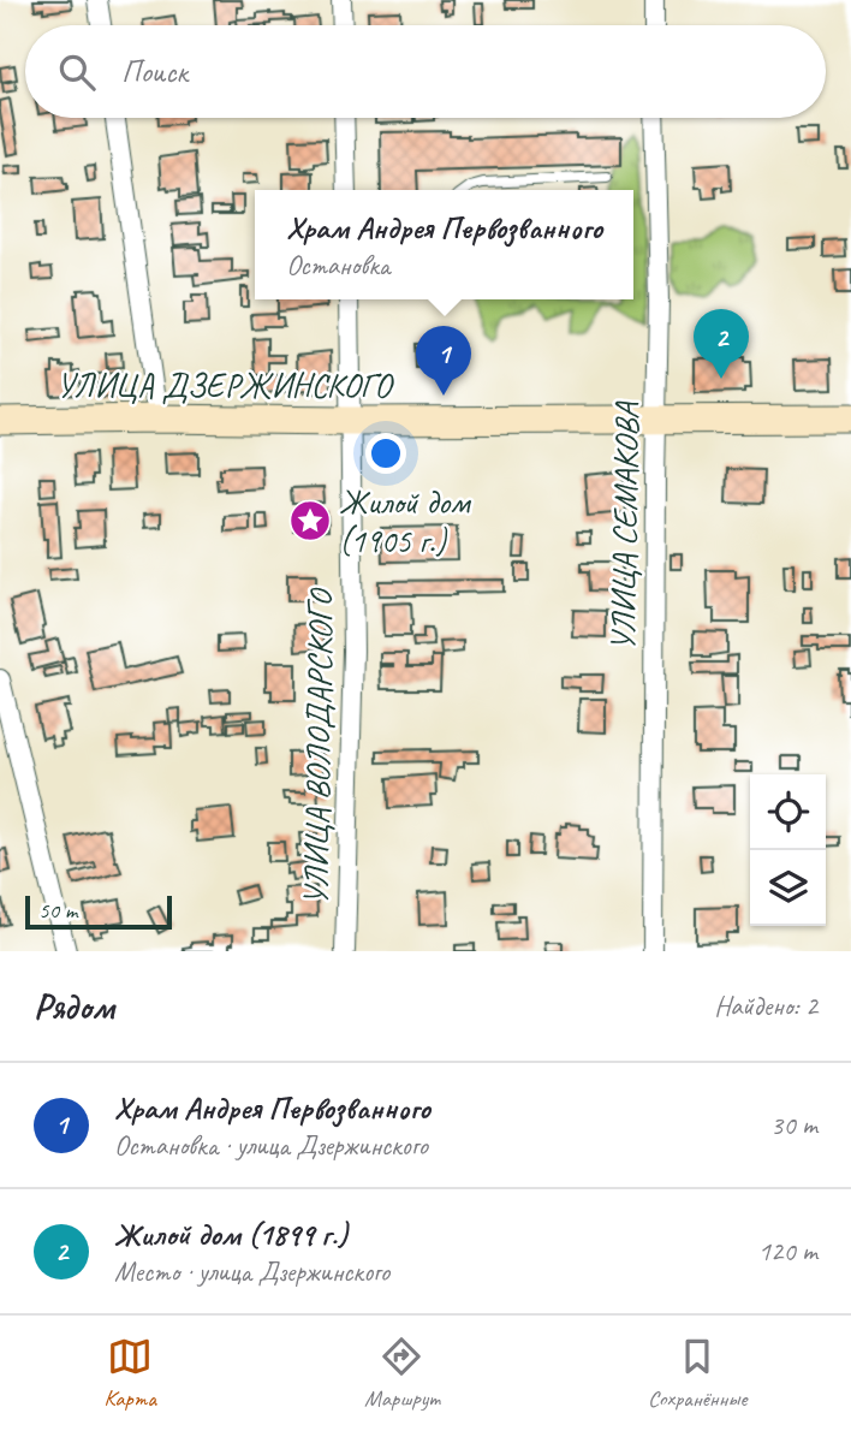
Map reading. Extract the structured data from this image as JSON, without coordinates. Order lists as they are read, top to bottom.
{
  "streets": {
    "main road": ["УЛИЦА ДЗЕРЖИНСКОГО"],
    "street": ["УЛИЦА СЕМАКОВА", "УЛИЦА ВОЛОДАРСКОГО"]
  },
  "crossings": [
    ["УЛИЦА ДЗЕРЖИНСКОГО", "УЛИЦА СЕМАКОВА"],
    ["УЛИЦА ДЗЕРЖИНСКОГО", "УЛИЦА ВОЛОДАРСКОГО"]
  ],
  "places": {
    "place": ["Жилой дом (1905 г.)"]
  },
  "scale_bar": "50 m",
  "page": {
    "search": "Поиск",
    "popup": ["Храм Андрея Первозванного", "Остановка"],
    "pins": ["2", "1"],
    "scale": "50 m",
    "heading": ["Рядом", "Найдено: 2"],
    "list": [
      {
        "mark": "1",
        "name": "Храм Андрея Первозванного",
        "note": "Остановка · улица Дзержинского",
        "value": "30 m"
      },
      {
        "mark": "2",
        "name": "Жилой дом (1899 г.)",
        "note": "Место · улица Дзержинского",
        "value": "120 m"
      }
    ],
    "nav": ["Карта", "Маршрут", "Сохранённые"]
  }
}
